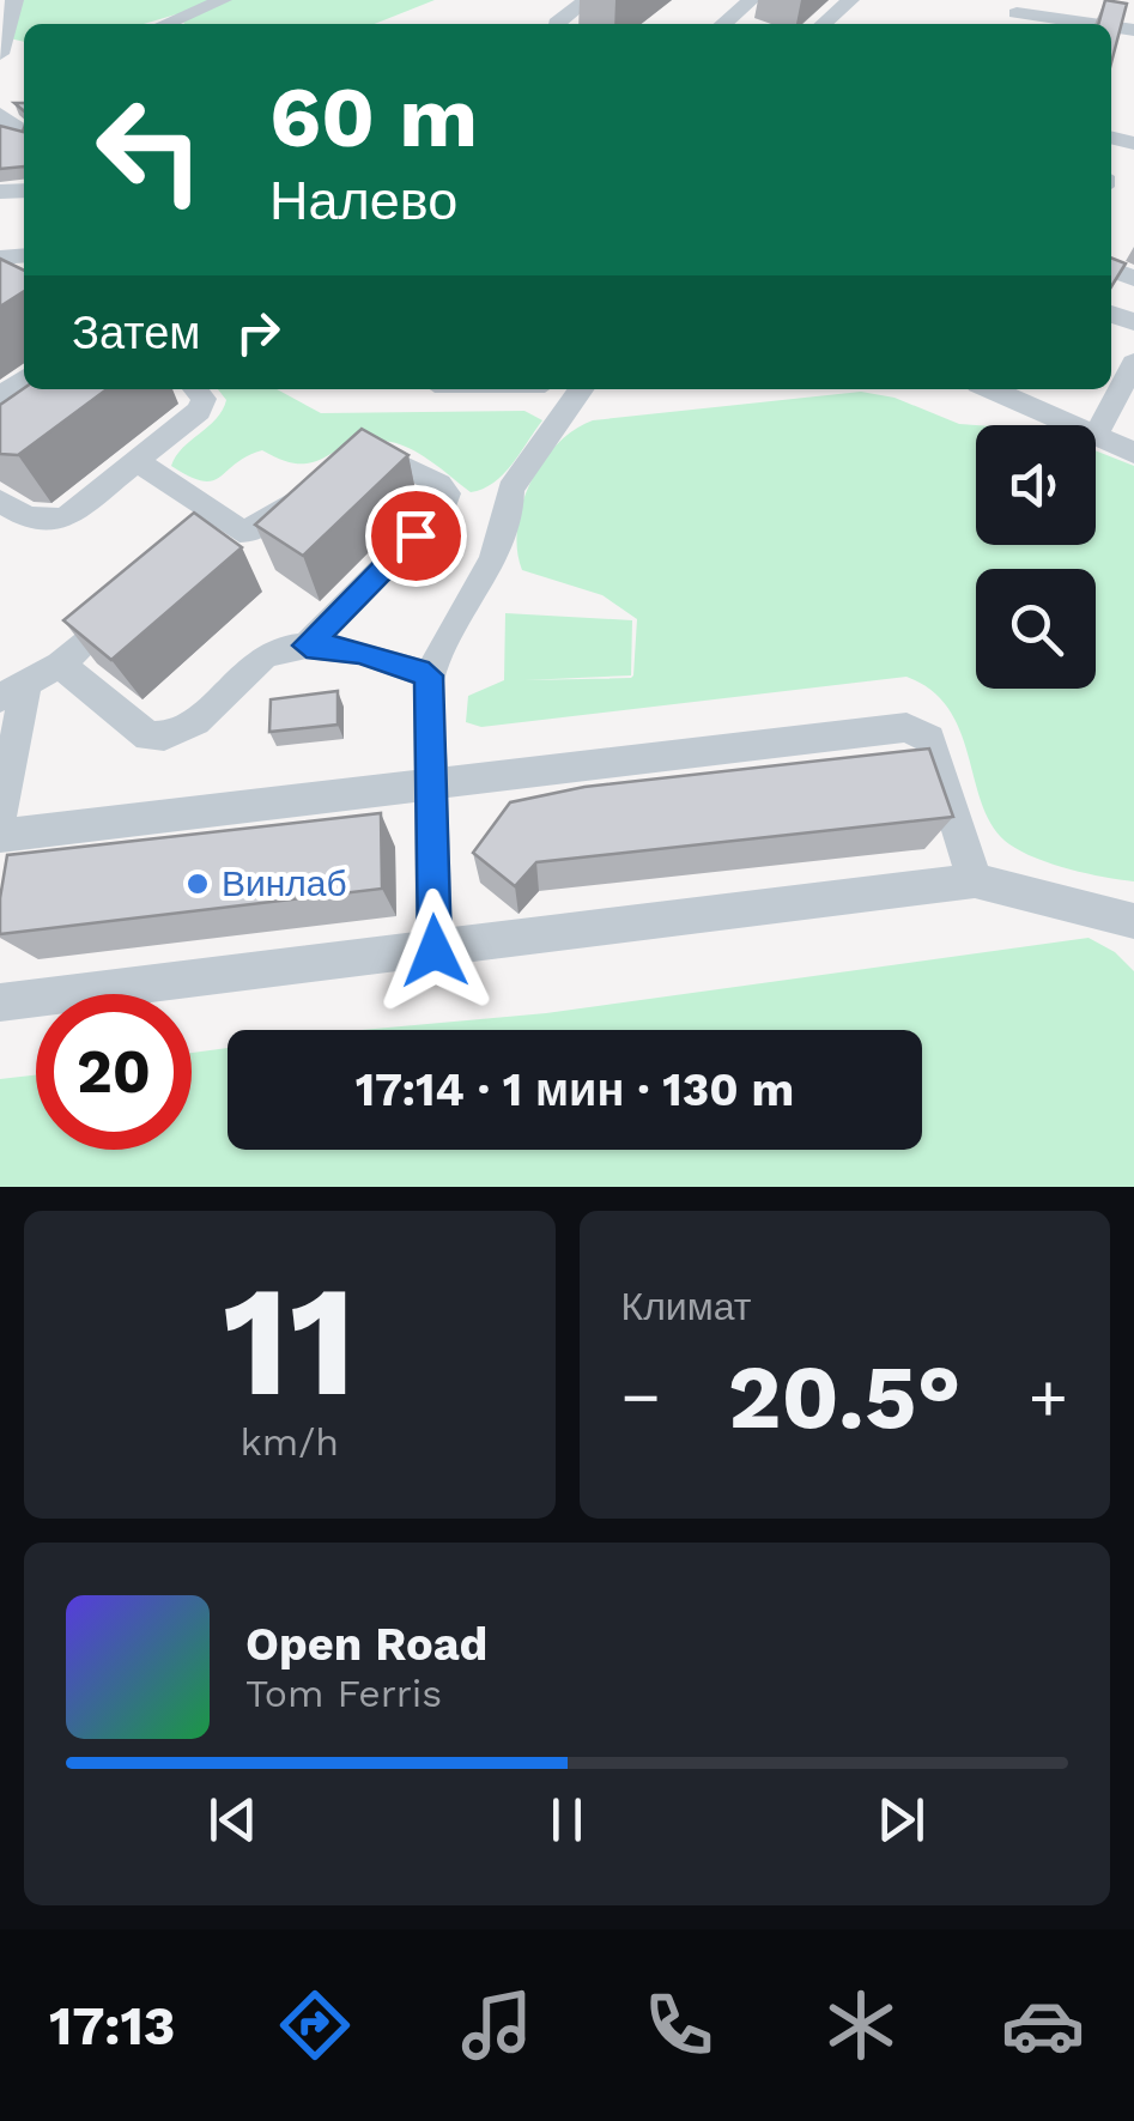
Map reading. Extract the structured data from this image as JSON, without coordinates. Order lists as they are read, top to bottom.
{
  "places": ["Винлаб"],
  "page": {
    "turn": ["60 m", "Налево"],
    "then": "Затем",
    "limit": "20",
    "trip": "17:14 · 1 мин · 130 m",
    "tile": [
      ["11", "km/h"],
      "Климат"
    ],
    "heat": ["−", "20.5°", "+"],
    "song": ["Open Road", "Tom Ferris"],
    "tabs": "17:13"
  }
}
